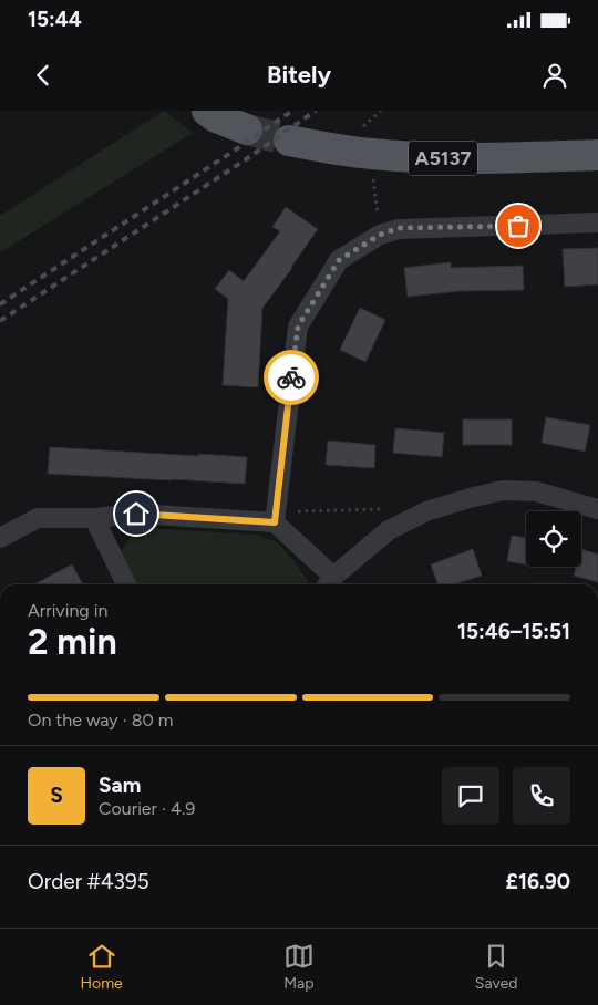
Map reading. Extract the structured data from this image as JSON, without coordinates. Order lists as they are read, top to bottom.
{
  "streets": {
    "main road": ["A5137"]
  },
  "page": {
    "status": "15:44",
    "header": "Bitely",
    "heading": ["2 min", "Arriving in", "15:46–15:51"],
    "panel": [
      "Sam",
      "Courier · 4.9",
      "Order #4395",
      "£16.90"
    ],
    "bar": "On the way · 80 m",
    "round": "S",
    "tabs": ["Home", "Map", "Saved"]
  }
}
